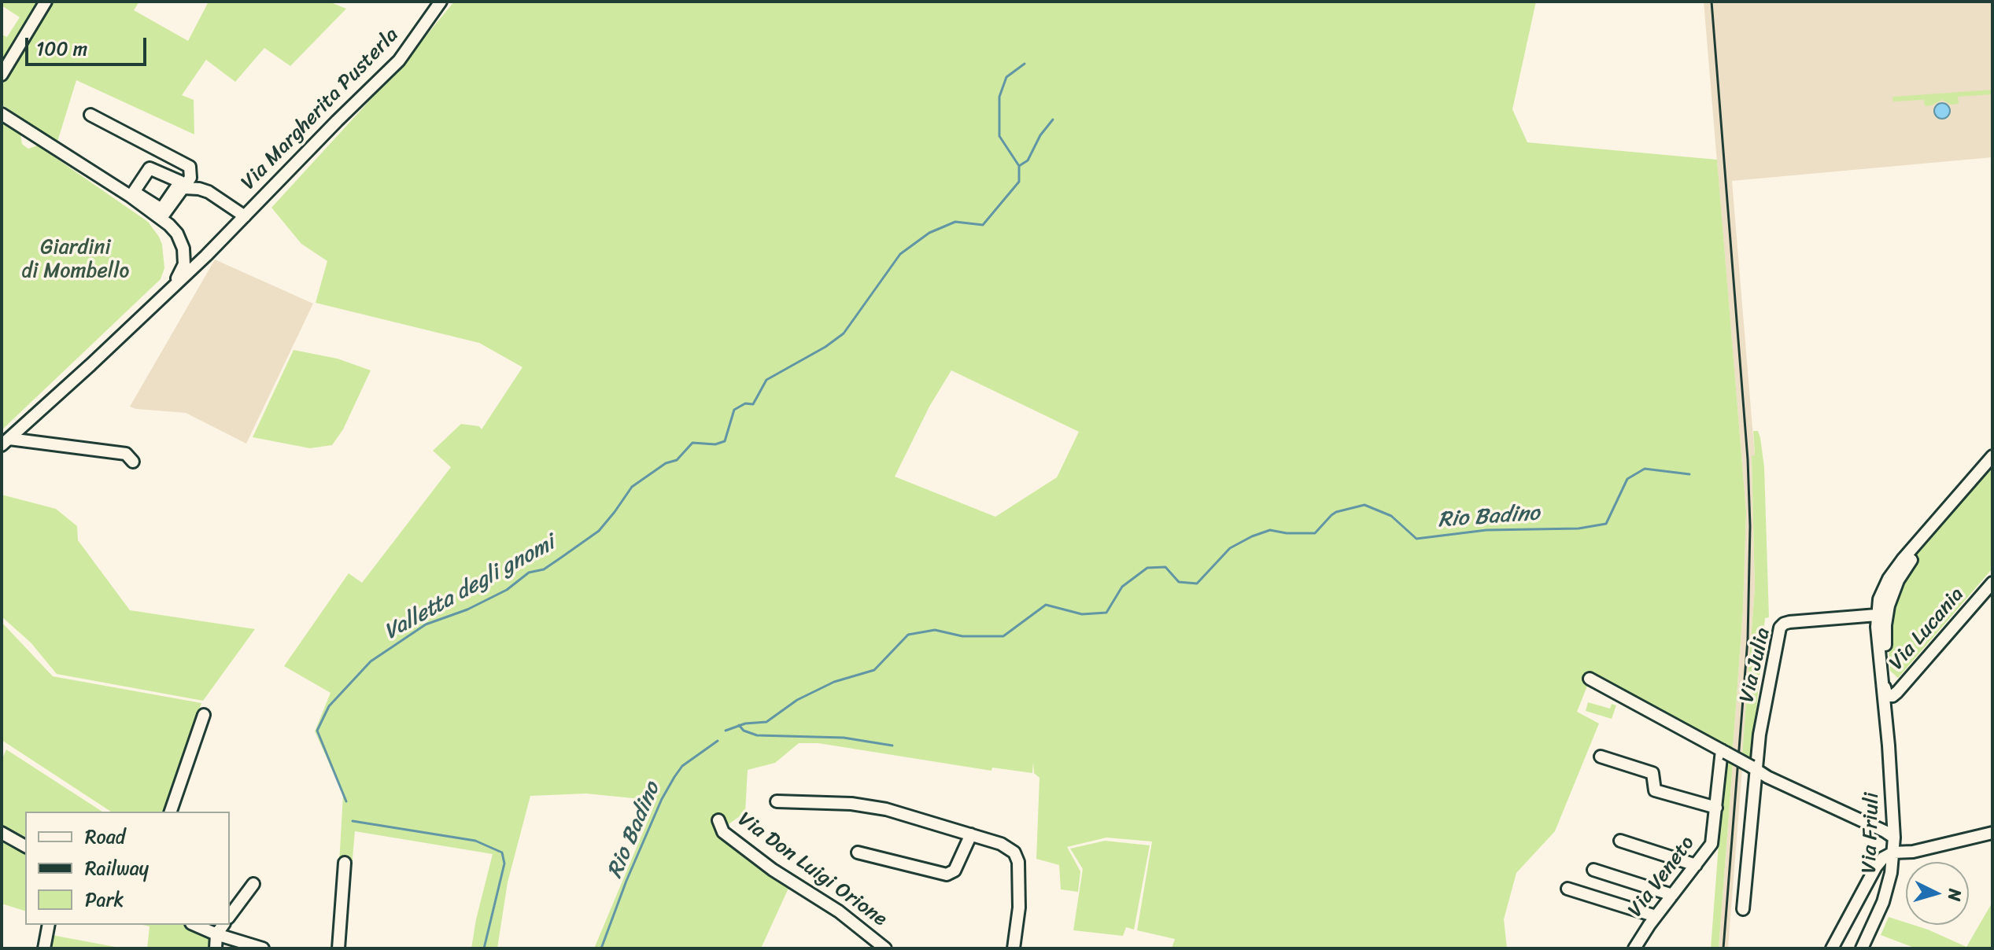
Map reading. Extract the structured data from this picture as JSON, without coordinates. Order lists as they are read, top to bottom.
{
  "streets": {
    "street": [
      "Via Margherita Pusterla",
      "Via Lucania",
      "Via Julia",
      "Via Friuli",
      "Via Don Luigi Orione",
      "Via Veneto"
    ]
  },
  "crossings": [
    ["Via Lucania", "Via Friuli"],
    ["Via Julia", "Via Friuli"]
  ],
  "water": ["Rio Badino", "Valletta degli gnomi"],
  "parks": ["Giardini di Mombello"],
  "legend": ["Road", "Railway", "Park"],
  "scale_bar": "100 m",
  "north": "right"
}
